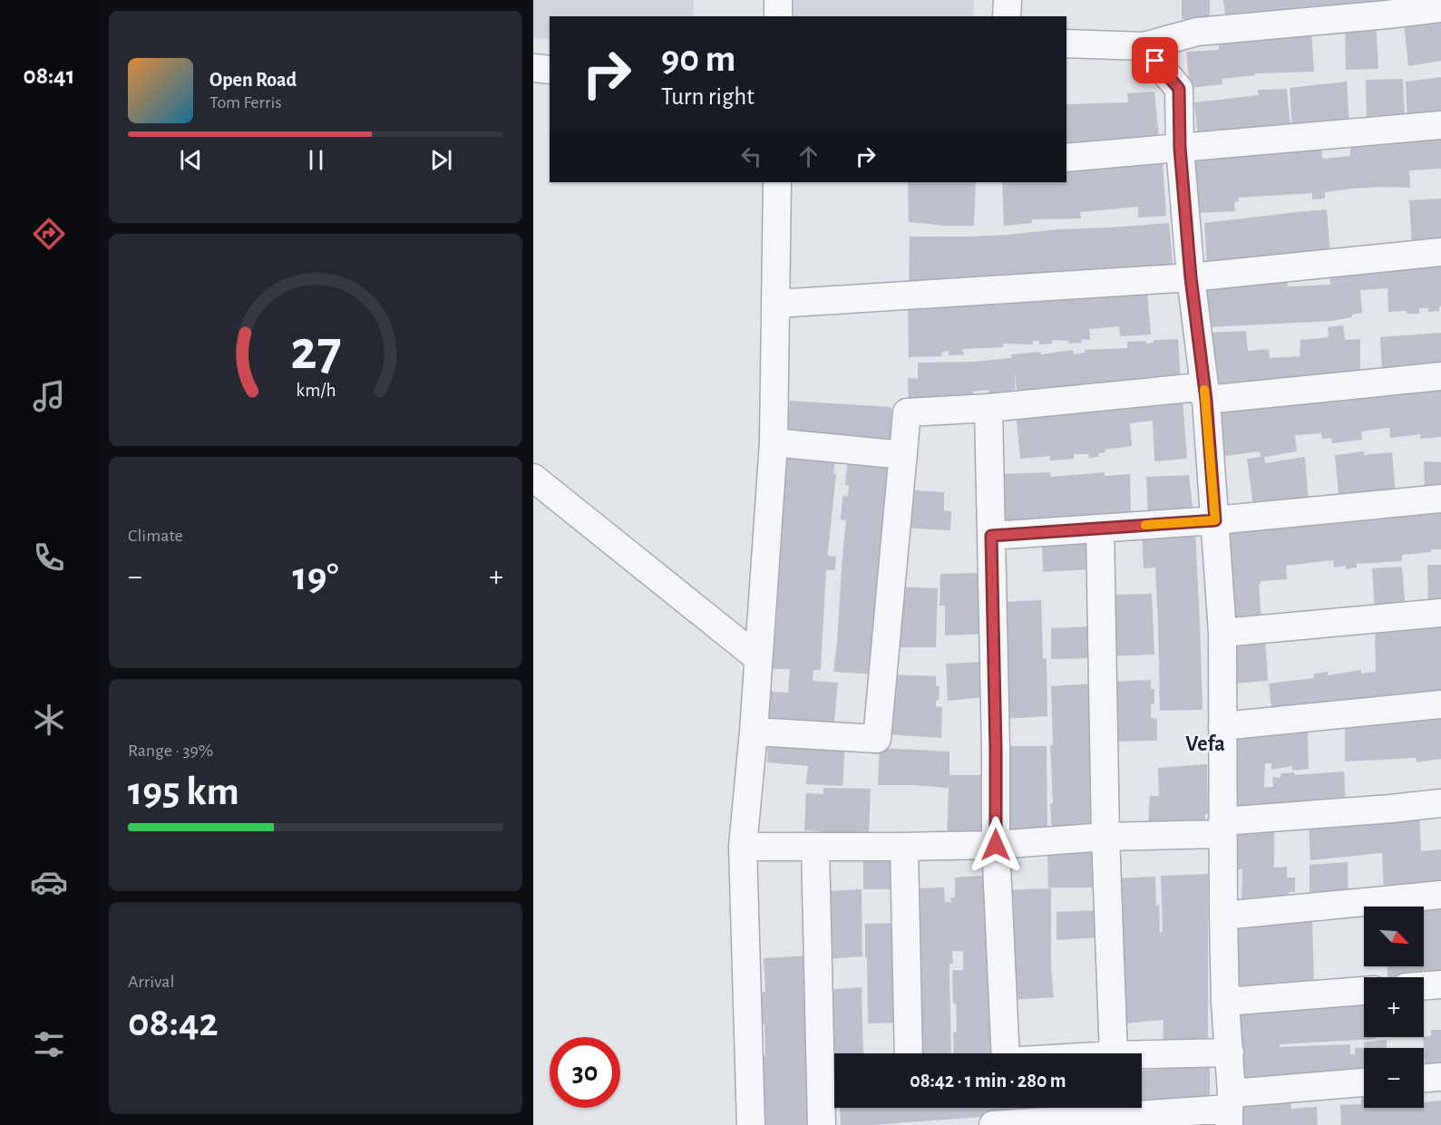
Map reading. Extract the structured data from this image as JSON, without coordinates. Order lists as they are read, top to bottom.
{
  "districts": ["Vefa"],
  "north": "bottom right",
  "page": {
    "tabs": "08:41",
    "turn": ["90 m", "Turn right"],
    "song": ["Open Road", "Tom Ferris"],
    "tile": [
      "Climate",
      ["Range · 39%", "195 km"],
      ["Arrival", "08:42"]
    ],
    "heat": ["−", "19°", "+"],
    "map_buttons": ["+", "−"],
    "limit": "30",
    "trip": "08:42 · 1 min · 280 m",
    "gauge": ["27", "km/h"]
  }
}
